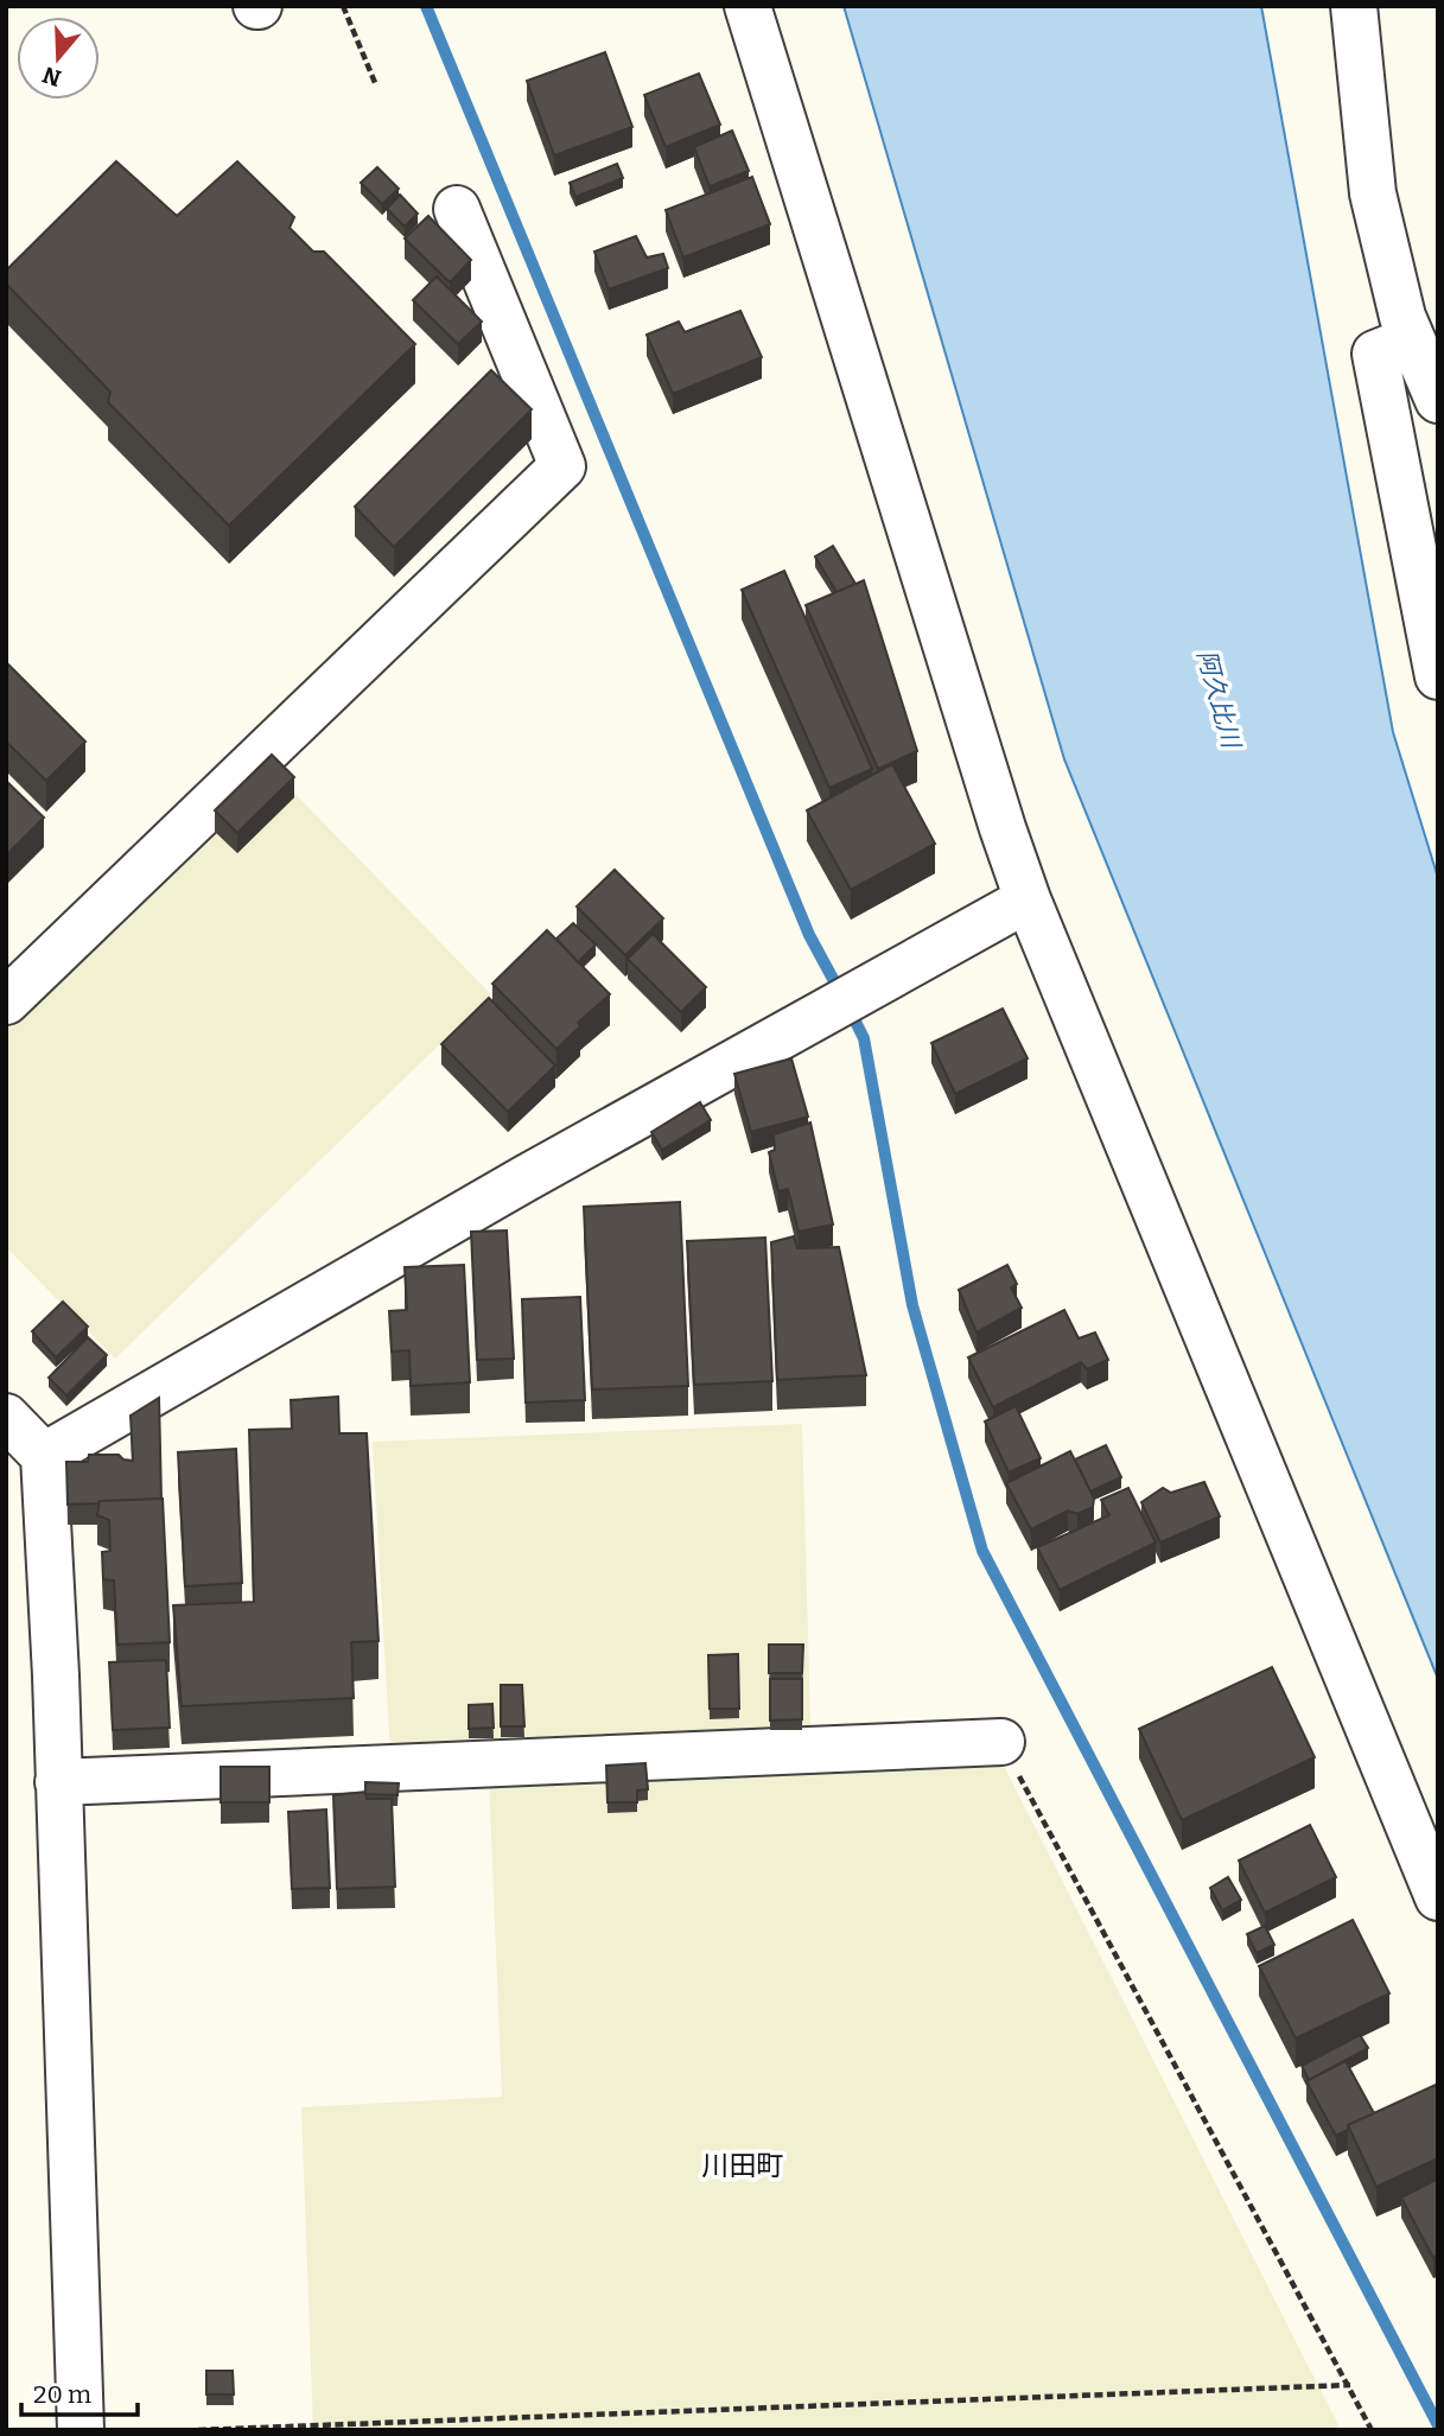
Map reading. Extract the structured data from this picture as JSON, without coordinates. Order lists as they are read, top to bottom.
{
  "districts": ["川田町"],
  "water": ["阿久比川"],
  "scale_bar": "20 m",
  "north": "bottom"
}
